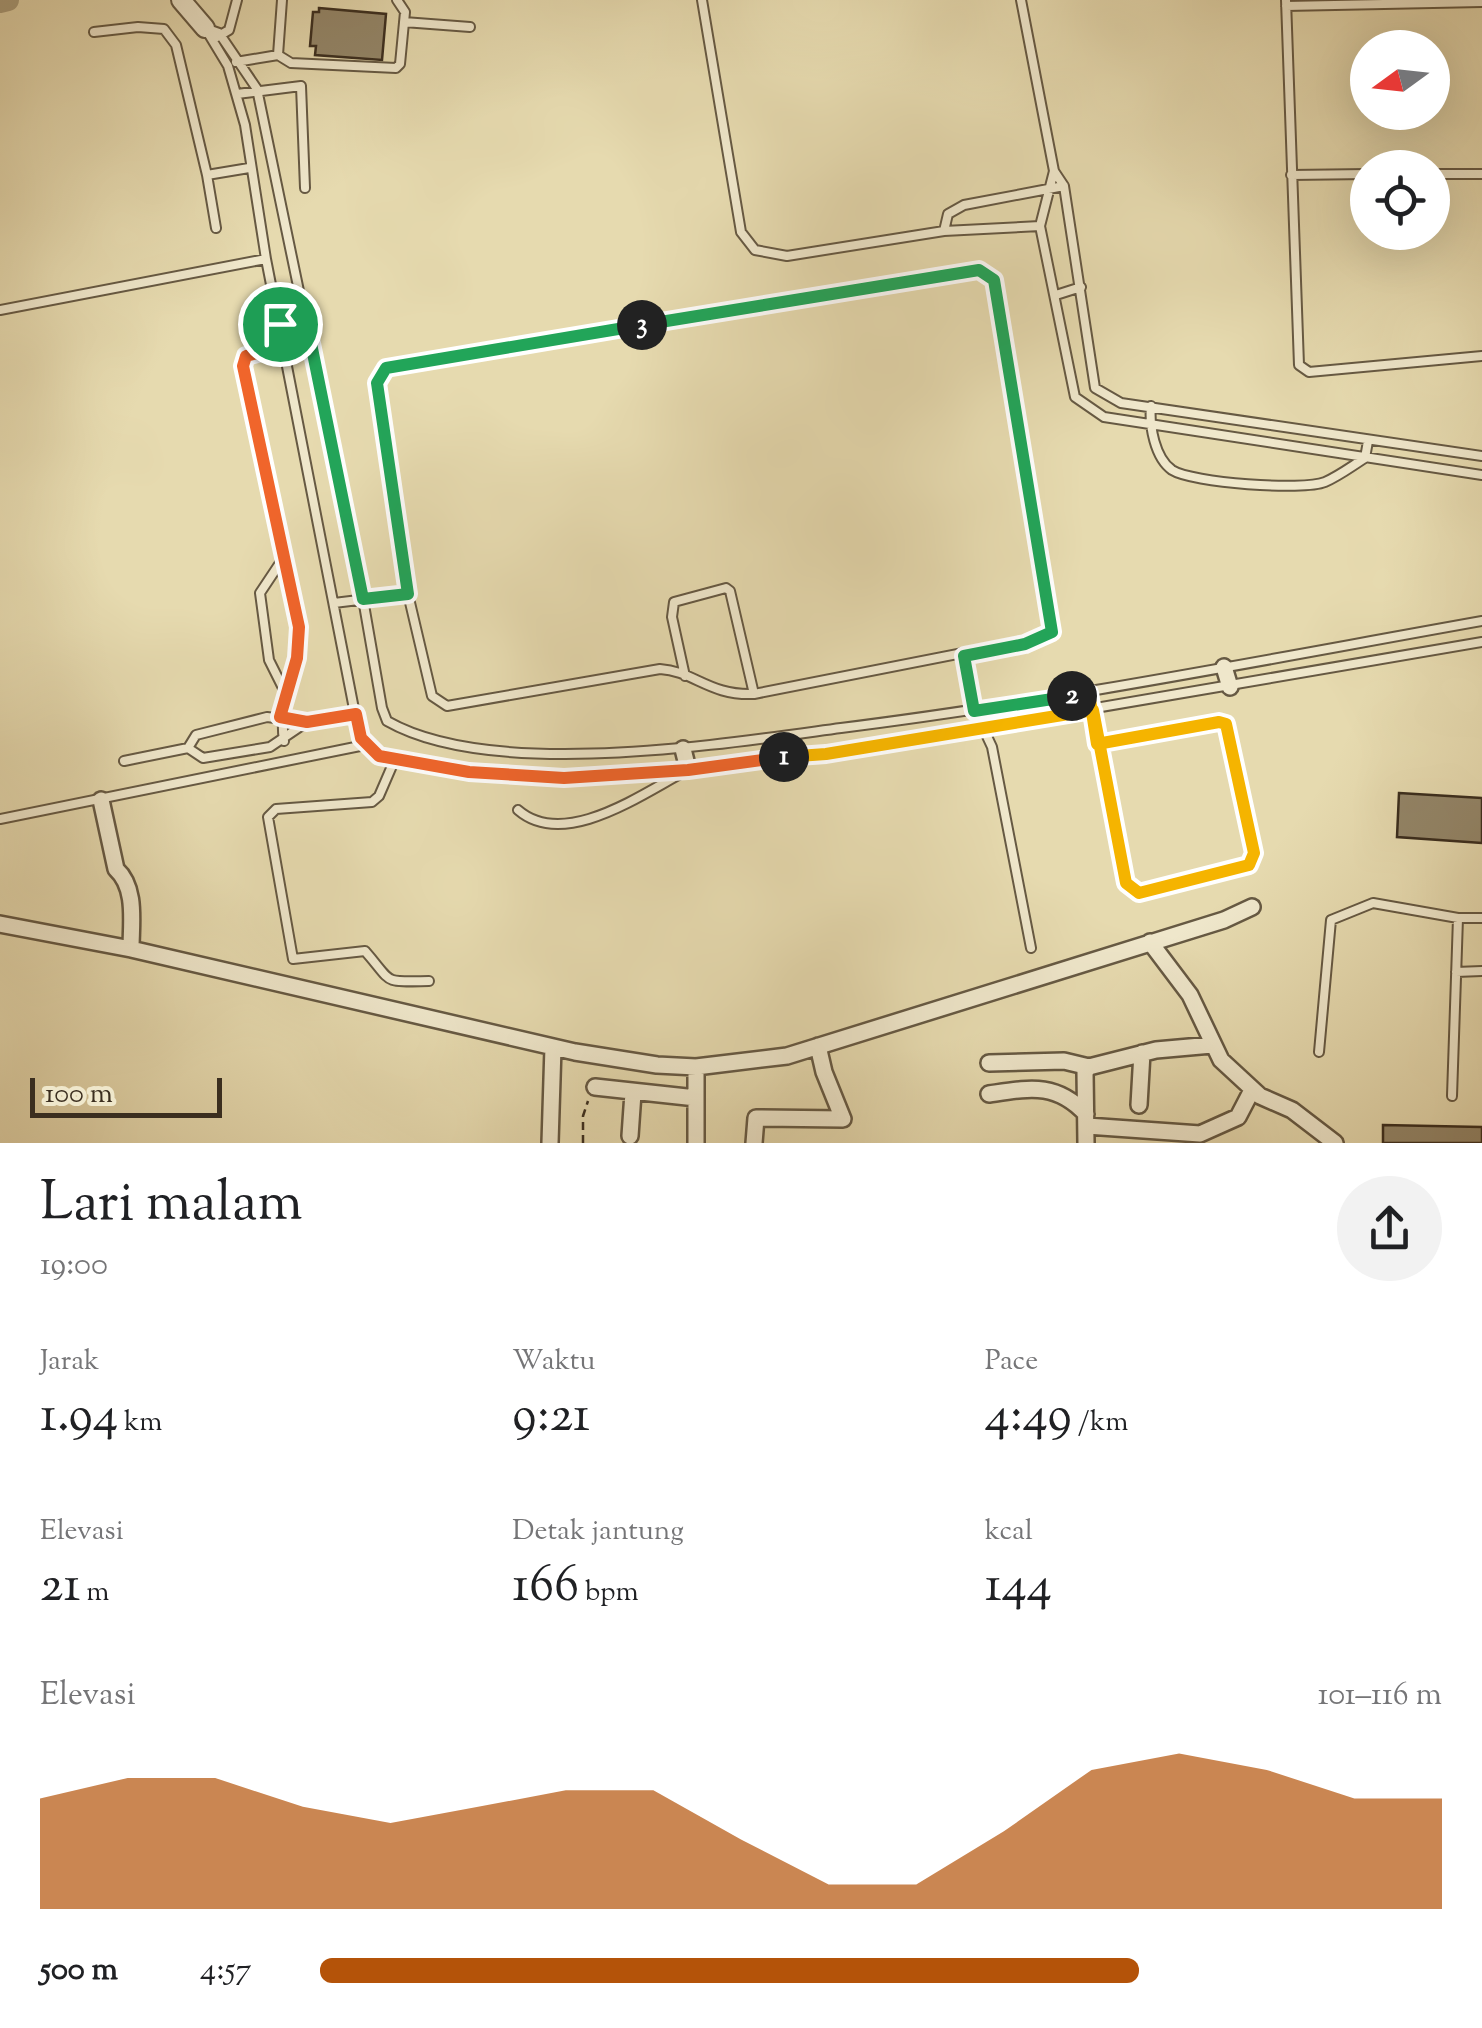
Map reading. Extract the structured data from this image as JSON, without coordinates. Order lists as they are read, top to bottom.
{
  "scale_bar": "100 m",
  "north": "left",
  "page": {
    "pins": ["3", "2", "1"],
    "scale": "100 m",
    "heading": ["Lari malam", "19:00"],
    "stats": [
      ["Jarak", "1.94 km"],
      ["Waktu", "9:21"],
      ["Pace", "4:49 /km"],
      ["Elevasi", "21 m"],
      ["Detak jantung", "166 bpm"],
      ["kcal", "144"]
    ],
    "chart": ["Elevasi", "101–116 m"],
    "list": [
      {
        "name": "500 m",
        "note": "4:57"
      }
    ]
  }
}
